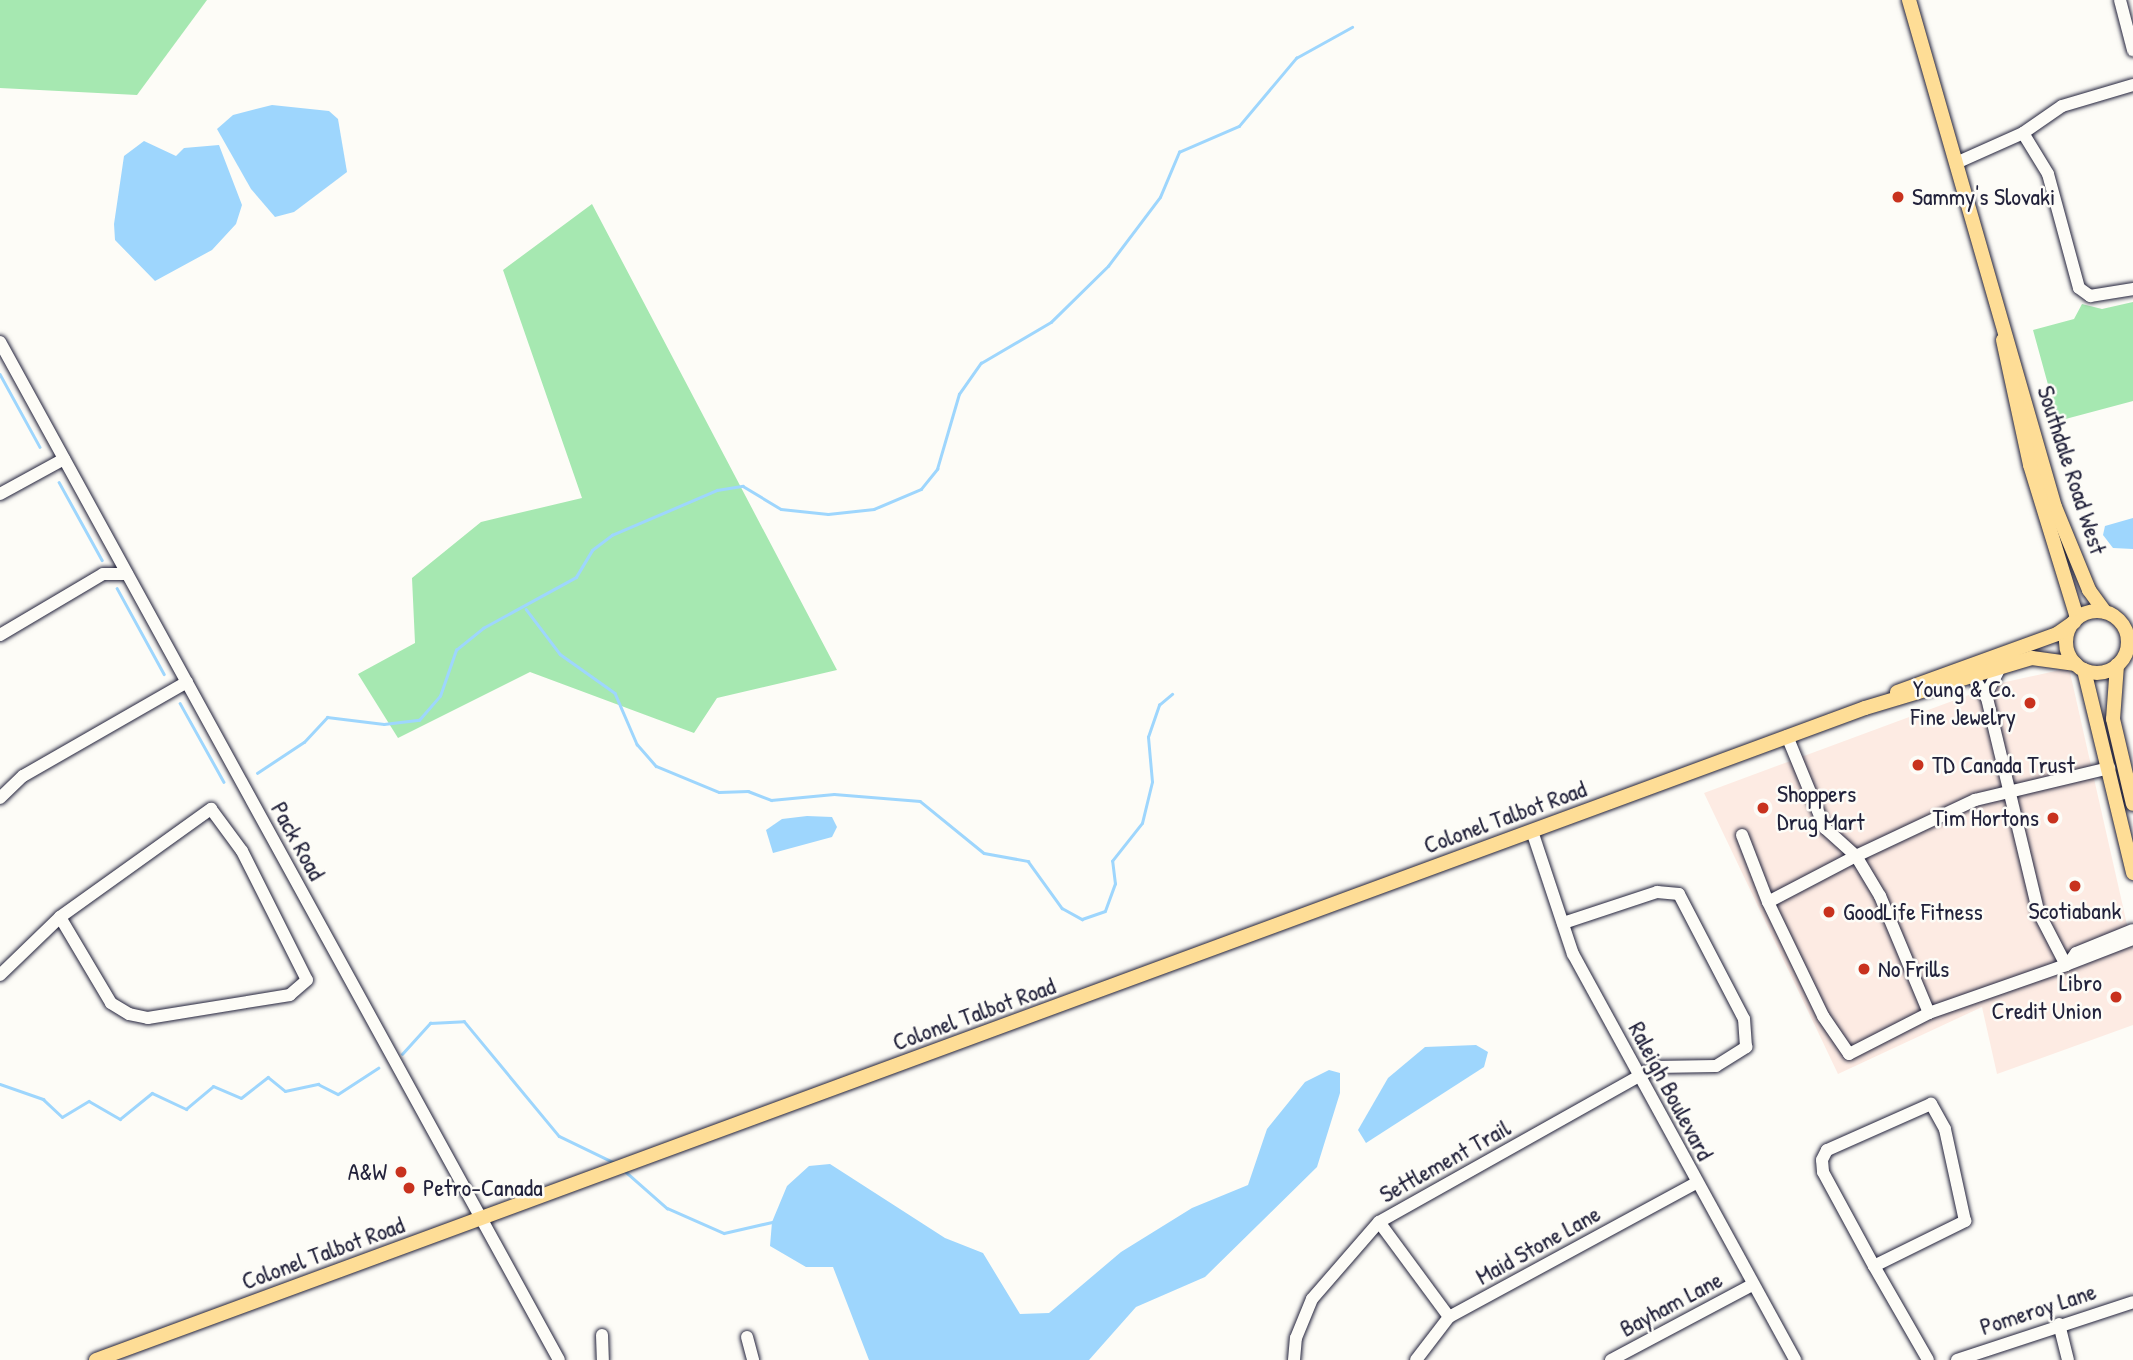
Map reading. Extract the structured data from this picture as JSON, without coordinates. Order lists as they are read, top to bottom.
{
  "streets": {
    "main road": ["Southdale Road West", "Colonel Talbot Road"],
    "street": [
      "Pack Road",
      "Raleigh Boulevard",
      "Settlement Trail",
      "Maid Stone Lane",
      "Bayham Lane",
      "Pomeroy Lane"
    ]
  },
  "crossings": [
    ["Southdale Road West", "Colonel Talbot Road"],
    ["Colonel Talbot Road", "Pack Road"],
    ["Colonel Talbot Road", "Raleigh Boulevard"],
    ["Raleigh Boulevard", "Settlement Trail"],
    ["Raleigh Boulevard", "Maid Stone Lane"],
    ["Raleigh Boulevard", "Bayham Lane"]
  ],
  "places": [
    "Sammy's Slovaki",
    "Young & Co. Fine Jewelry",
    "TD Canada Trust",
    "Shoppers Drug Mart",
    "Tim Hortons",
    "Scotiabank",
    "GoodLife Fitness",
    "No Frills",
    "Libro Credit Union",
    "A&W",
    "Petro-Canada"
  ]
}
